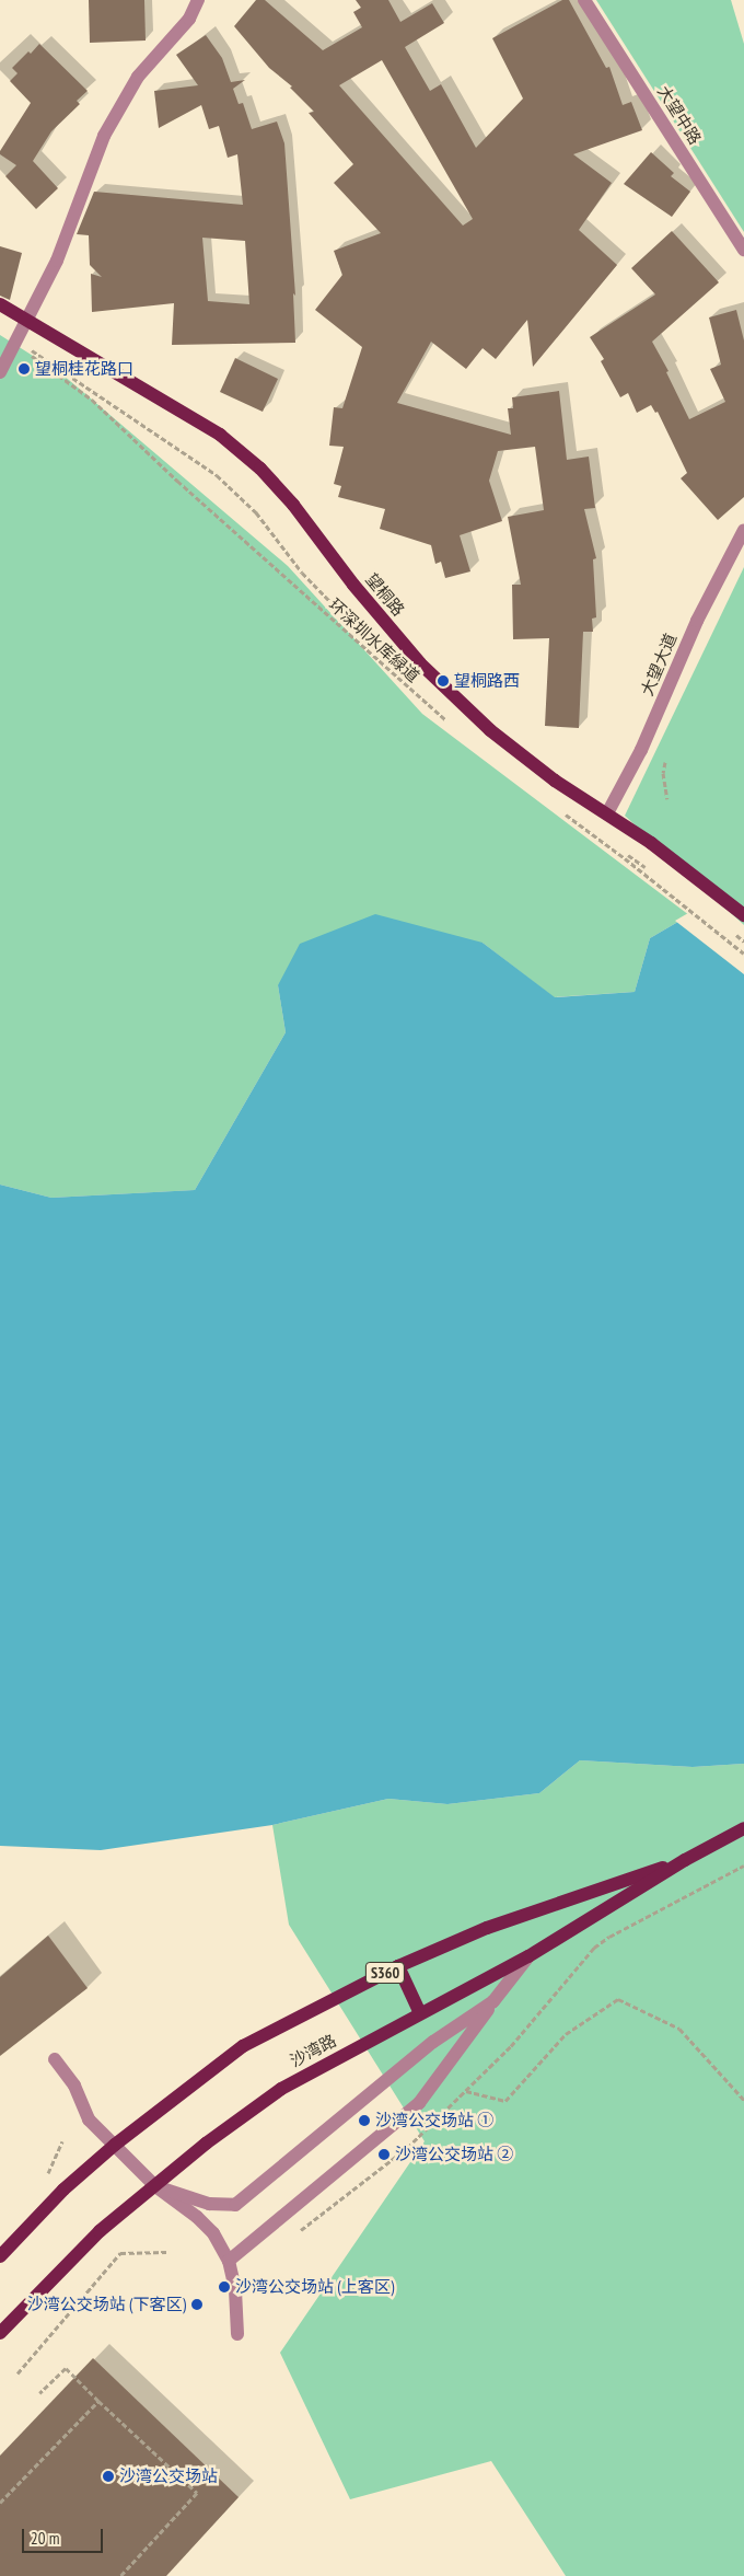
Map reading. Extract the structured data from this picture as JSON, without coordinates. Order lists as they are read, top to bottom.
{
  "streets": {
    "main road": ["望桐路", "S360", "沙湾路"],
    "street": ["大望中路", "大望大道"],
    "path": ["环深圳水库緑道"]
  },
  "crossings": [
    ["望桐路", "大望大道"]
  ],
  "places": [
    "望桐桂花路口",
    "望桐路西",
    "沙湾公交场站 ①",
    "沙湾公交场站 ②",
    "沙湾公交场站 (上客区)",
    "沙湾公交场站 (下客区)",
    "沙湾公交场站"
  ],
  "scale_bar": "20 m"
}
